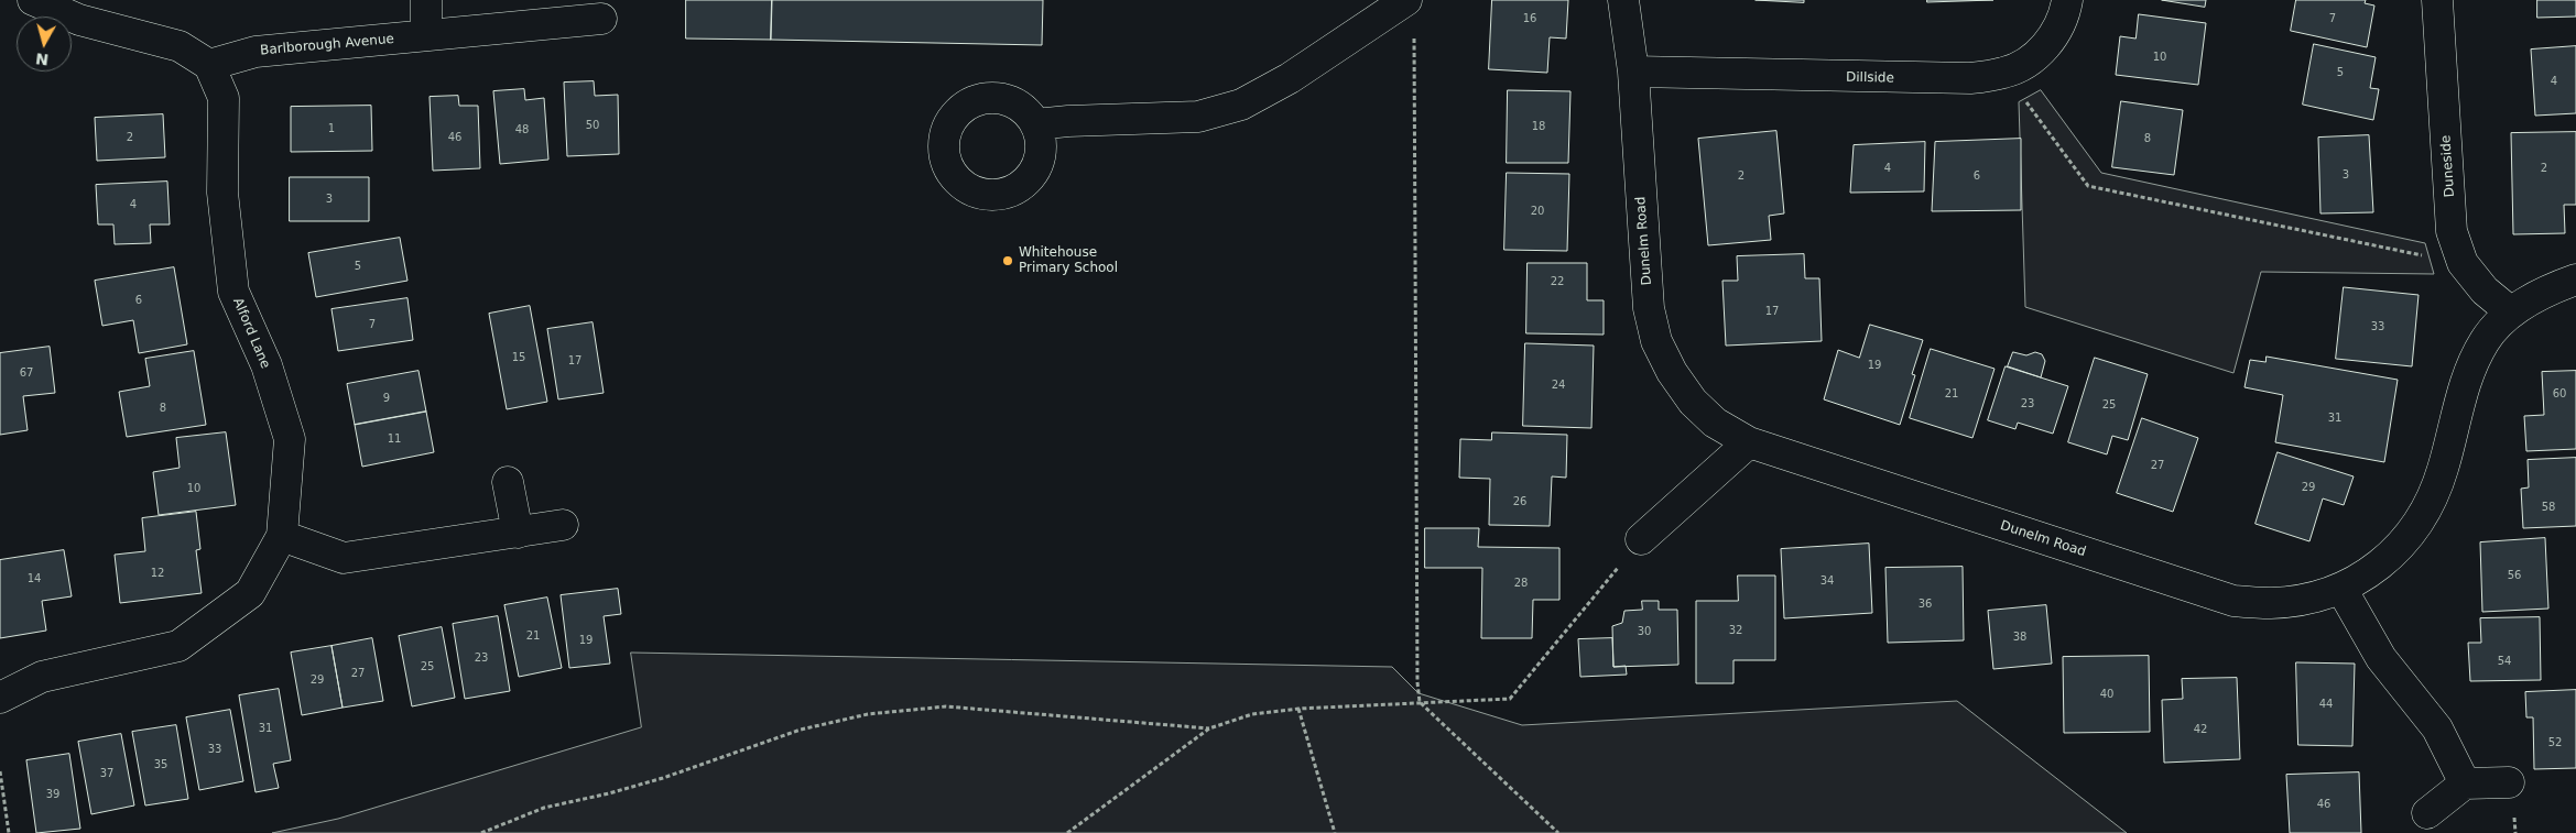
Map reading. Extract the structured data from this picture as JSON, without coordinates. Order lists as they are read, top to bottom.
{
  "streets": {
    "street": [
      "Barlborough Avenue",
      "Dillside",
      "Duneside",
      "Dunelm Road",
      "Alford Lane"
    ]
  },
  "crossings": [
    ["Barlborough Avenue", "Alford Lane"],
    ["Dillside", "Dunelm Road"],
    ["Duneside", "Dunelm Road"]
  ],
  "places": ["Whitehouse Primary School"],
  "house_numbers": [
    "16",
    "7",
    "10",
    "5",
    "4",
    "50",
    "18",
    "1",
    "48",
    "2",
    "46",
    "8",
    "4",
    "2",
    "3",
    "2",
    "6",
    "3",
    "4",
    "20",
    "5",
    "22",
    "6",
    "17",
    "7",
    "33",
    "15",
    "17",
    "19",
    "67",
    "24",
    "21",
    "60",
    "9",
    "23",
    "25",
    "8",
    "31",
    "11",
    "27",
    "29",
    "10",
    "26",
    "58",
    "12",
    "56",
    "14",
    "34",
    "28",
    "36",
    "32",
    "30",
    "21",
    "38",
    "19",
    "23",
    "54",
    "25",
    "27",
    "29",
    "40",
    "44",
    "31",
    "42",
    "52",
    "33",
    "35",
    "37",
    "39",
    "46"
  ],
  "north": "bottom"
}
